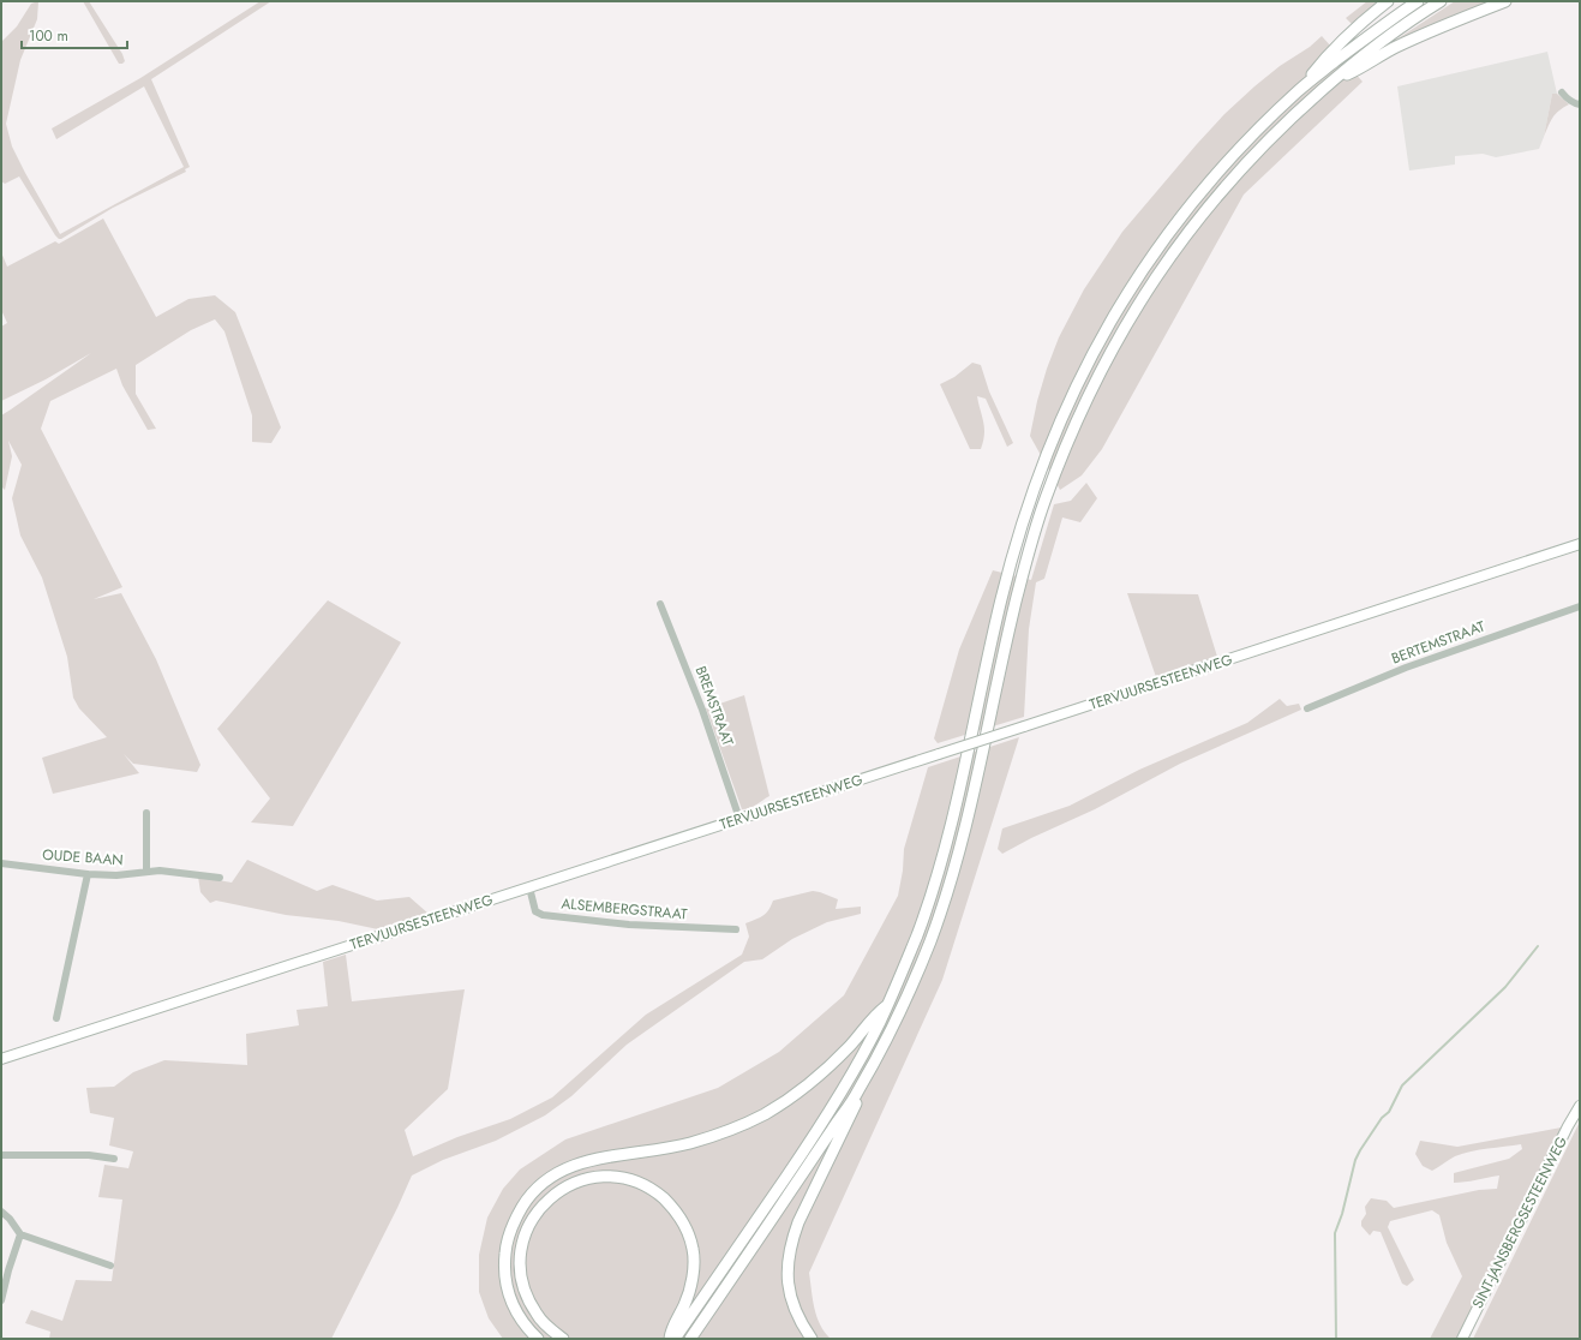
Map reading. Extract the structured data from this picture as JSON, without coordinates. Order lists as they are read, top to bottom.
{
  "streets": {
    "main road": ["TERVUURSESTEENWEG", "SINT-JANSBERGSESTEENWEG"],
    "street": [
      "BERTEMSTRAAT",
      "BREMSTRAAT",
      "OUDE BAAN",
      "ALSEMBERGSTRAAT"
    ]
  },
  "crossings": [
    ["TERVUURSESTEENWEG", "BREMSTRAAT"],
    ["TERVUURSESTEENWEG", "ALSEMBERGSTRAAT"]
  ],
  "scale_bar": "100 m"
}
